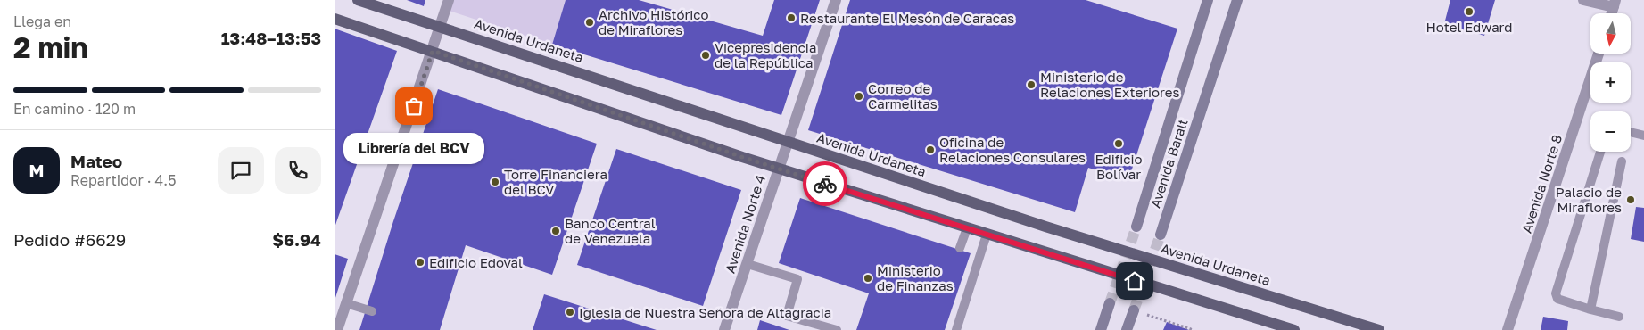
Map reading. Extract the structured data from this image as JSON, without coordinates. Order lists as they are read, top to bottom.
{
  "streets": {
    "main road": ["Avenida Urdaneta", "Avenida Baralt"],
    "street": ["Avenida Norte 8", "Avenida Norte 4"]
  },
  "crossings": [
    ["Avenida Urdaneta", "Avenida Norte 4"]
  ],
  "places": [
    "Hotel Edward",
    "Restaurante El Mesón de Caracas",
    "Archivo Histórico de Miraflores",
    "Vicepresidencia de la República",
    "Ministerio de Relaciones Exteriores",
    "Correo de Carmelitas",
    "Librería del BCV",
    "Edificio Bolívar",
    "Oficina de Relaciones Consulares",
    "Torre Financiera del BCV",
    "Palacio de Miraflores",
    "Banco Central de Venezuela",
    "Edificio Edoval",
    "Ministerio de Finanzas",
    "Iglesia de Nuestra Señora de Altagracia"
  ],
  "north": "bottom",
  "page": {
    "heading": ["2 min", "Llega en", "13:48–13:53"],
    "panel": [
      "Mateo",
      "Repartidor · 4.5",
      "Pedido #6629",
      "$6.94"
    ],
    "map_buttons": ["+", "−"],
    "bar": "En camino · 120 m",
    "bubble": "Librería del BCV",
    "round": "M"
  }
}
